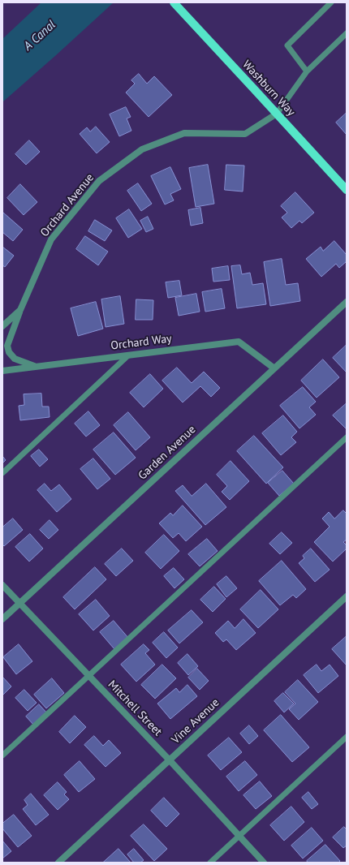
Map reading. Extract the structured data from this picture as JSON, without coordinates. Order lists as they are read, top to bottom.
{
  "streets": {
    "main road": ["Washburn Way"],
    "street": [
      "Orchard Avenue",
      "Orchard Way",
      "Garden Avenue",
      "Mitchell Street",
      "Vine Avenue"
    ]
  },
  "crossings": [
    ["Washburn Way", "Orchard Avenue"],
    ["Orchard Way", "Garden Avenue"],
    ["Garden Avenue", "Mitchell Street"],
    ["Mitchell Street", "Vine Avenue"]
  ],
  "water": ["A Canal"]
}
